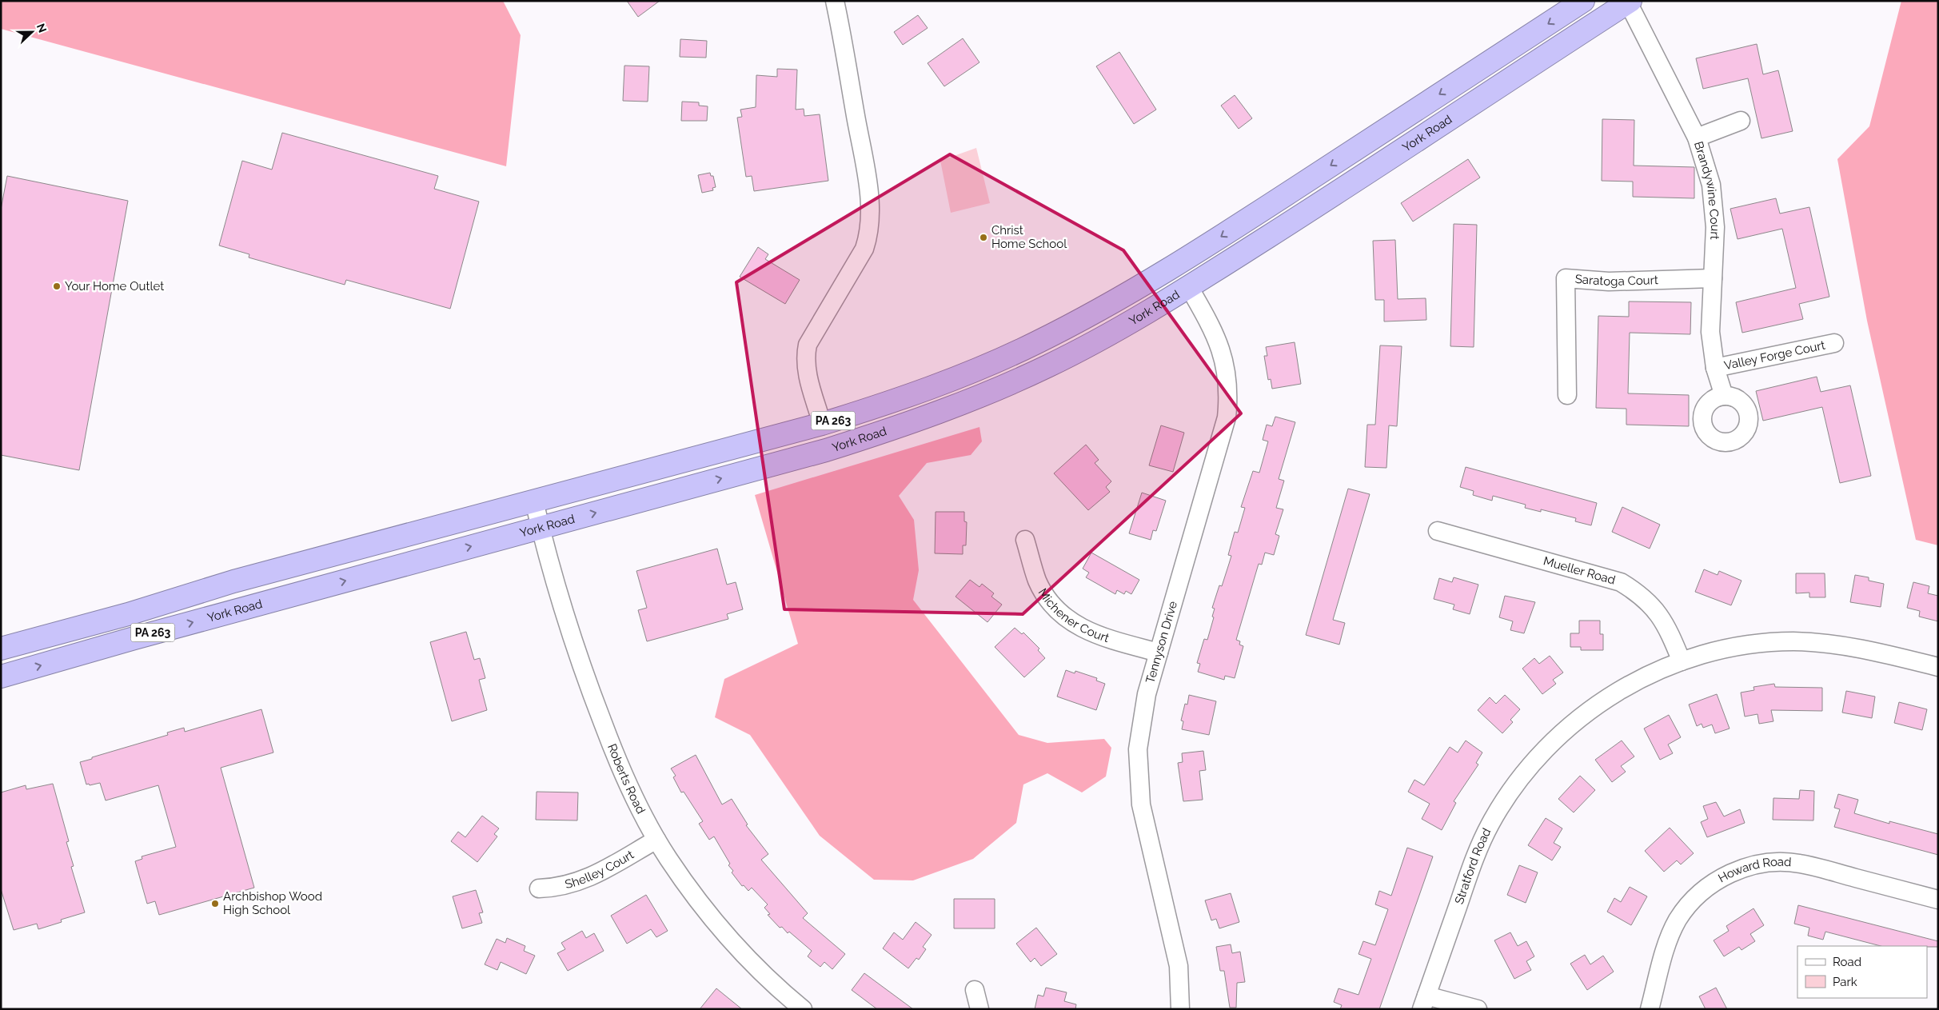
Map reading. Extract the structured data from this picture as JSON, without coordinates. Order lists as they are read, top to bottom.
{
  "streets": {
    "highway": ["York Road", "PA 263"],
    "street": [
      "Brandywine Court",
      "Saratoga Court",
      "Valley Forge Court",
      "Mueller Road",
      "Michener Court",
      "Tennyson Drive",
      "Roberts Road",
      "Stratford Road",
      "Shelley Court",
      "Howard Road"
    ]
  },
  "crossings": [
    ["York Road", "Brandywine Court"],
    ["York Road", "Tennyson Drive"],
    ["York Road", "Roberts Road"],
    ["Brandywine Court", "Saratoga Court"],
    ["Brandywine Court", "Valley Forge Court"],
    ["Mueller Road", "Stratford Road"],
    ["Michener Court", "Tennyson Drive"],
    ["Roberts Road", "Shelley Court"]
  ],
  "places": ["Christ Home School", "Your Home Outlet", "Archbishop Wood High School"],
  "legend": ["Road", "Park"],
  "north": "right"
}
